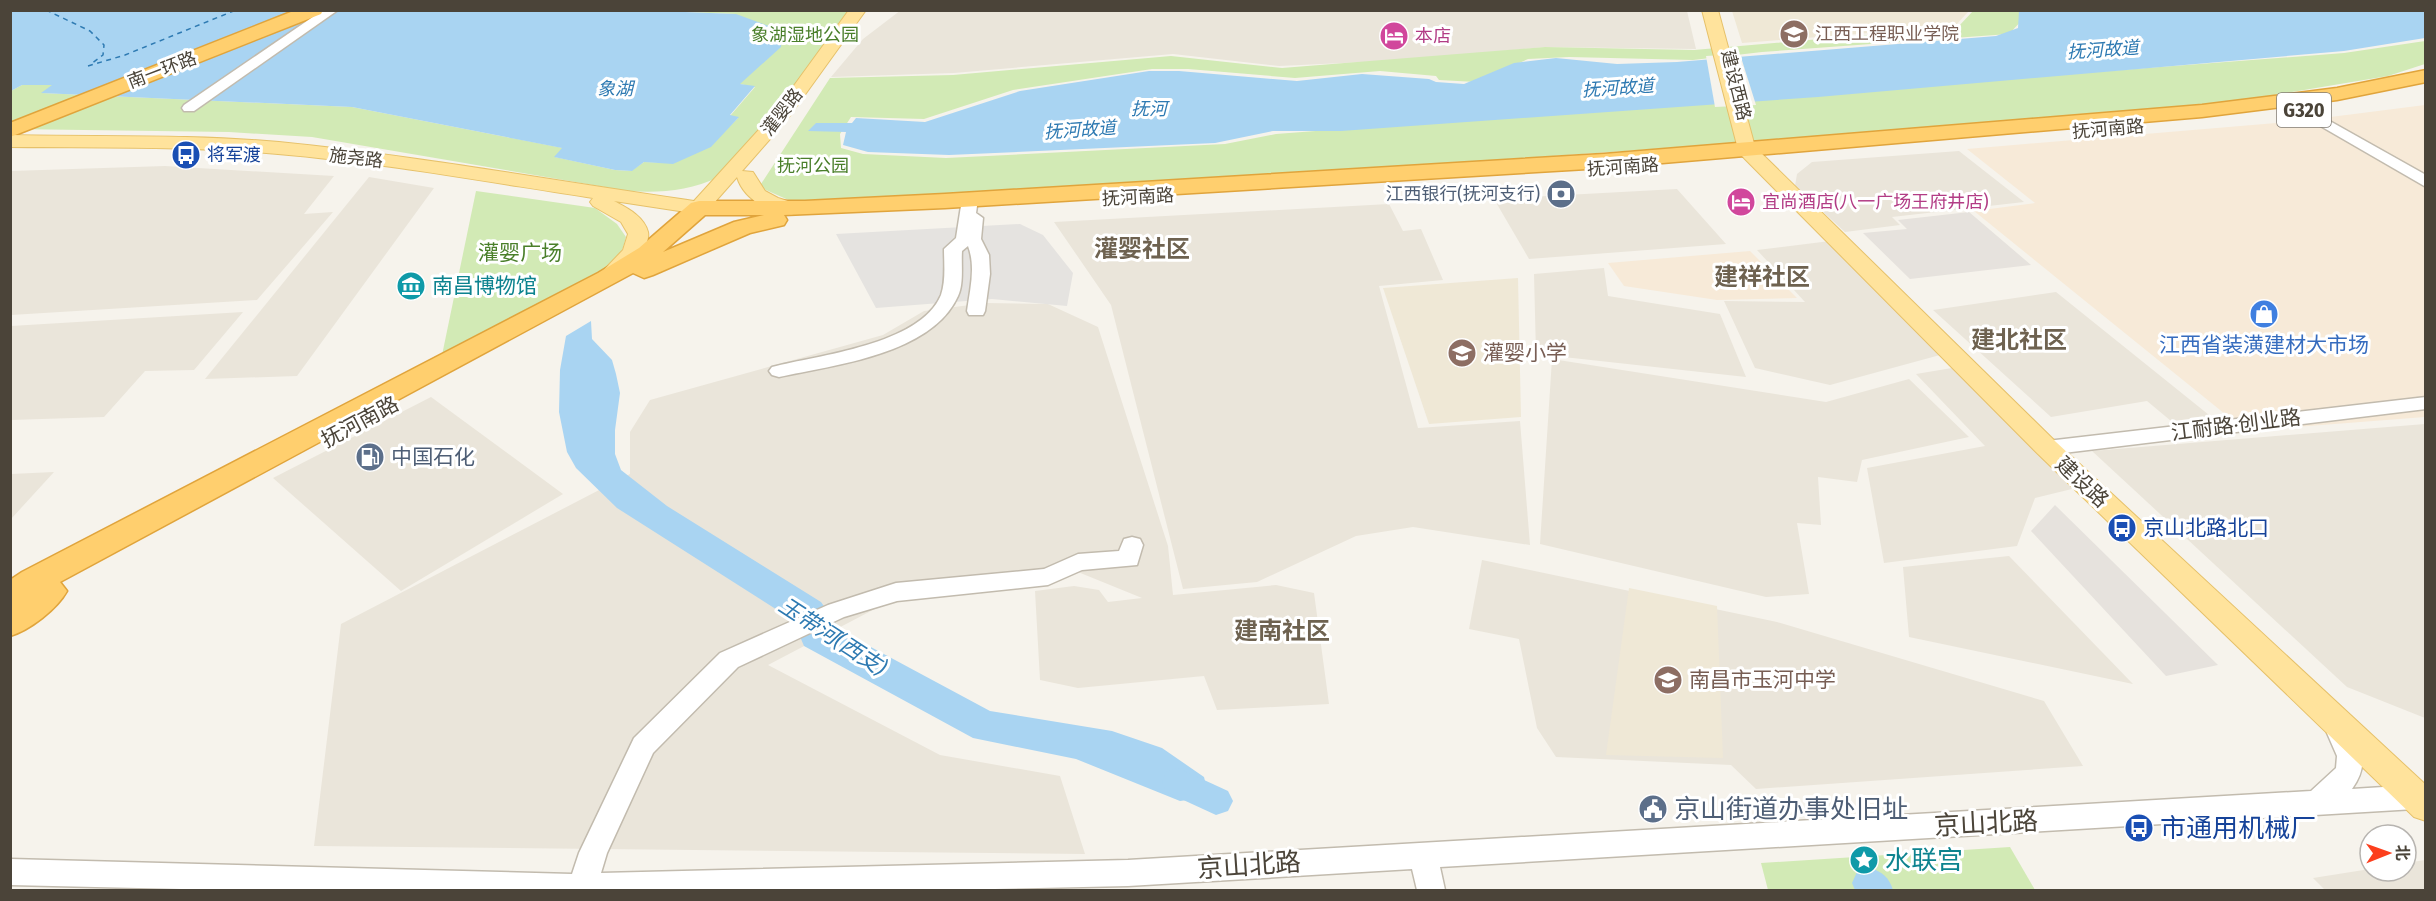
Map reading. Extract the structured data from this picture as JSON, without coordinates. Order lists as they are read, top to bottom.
{
  "streets": {
    "highway": ["南一环路", "G320", "抚河南路"],
    "main road": [
      "建设西路",
      "灌婴路",
      "施尧路",
      "建设路"
    ],
    "street": ["江耐路·创业路", "京山北路"]
  },
  "crossings": [
    ["建设西路", "抚河南路"],
    ["建设西路", "建设路"],
    ["灌婴路", "抚河南路"],
    ["灌婴路", "施尧路"],
    ["抚河南路", "施尧路"],
    ["抚河南路", "建设路"],
    ["江耐路·创业路", "建设路"],
    ["建设路", "京山北路"]
  ],
  "districts": [
    "灌婴社区",
    "建祥社区",
    "建北社区",
    "建南社区"
  ],
  "water": [
    "抚河故道",
    "象湖",
    "抚河",
    "玉带河(西支)"
  ],
  "parks": ["象湖湿地公园", "抚河公园", "灌婴广场"],
  "places": {
    "school or university": ["江西工程职业学院", "灌婴小学", "南昌市玉河中学"],
    "hotel": ["本店", "宜尚酒店(八一广场王府井店)"],
    "bus stop": ["将军渡", "京山北路北口", "市通用机械厂"],
    "bank": ["江西银行(抚河支行)"],
    "museum": ["南昌博物馆"],
    "shop": ["江西省装潢建材大市场"],
    "fuel station": ["中国石化"],
    "public building": ["京山街道办事处旧址"],
    "place": ["水联宫"]
  },
  "north": "right"
}
